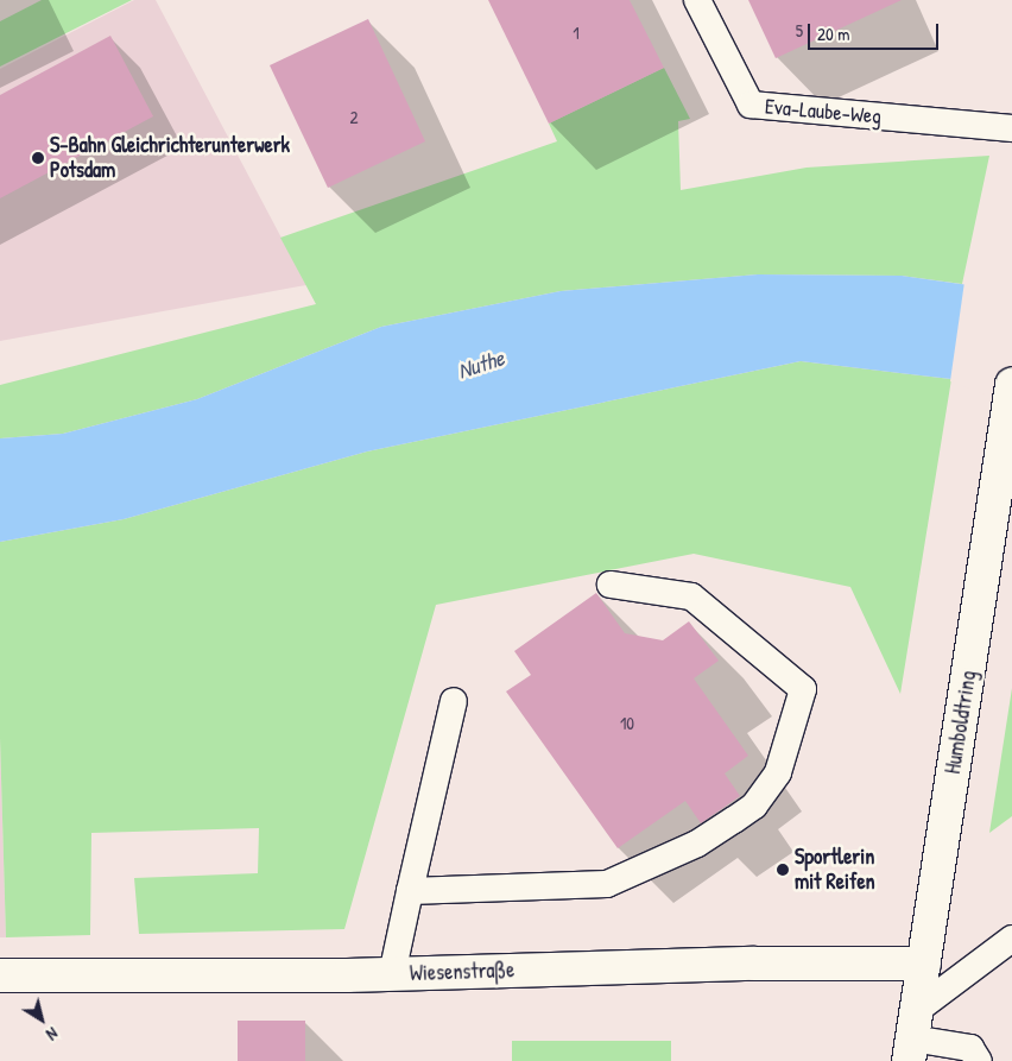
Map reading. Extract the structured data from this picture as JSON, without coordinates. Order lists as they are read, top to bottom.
{
  "streets": {
    "street": ["Humboldtring", "Wiesenstraße"],
    "lane": ["Eva-Laube-Weg"]
  },
  "crossings": [
    ["Humboldtring", "Wiesenstraße"]
  ],
  "water": ["Nuthe"],
  "places": ["S-Bahn Gleichrichterunterwerk Potsdam", "Sportlerin mit Reifen"],
  "house_numbers": [
    "5",
    "1",
    "2",
    "10"
  ],
  "scale_bar": "20 m",
  "north": "bottom right"
}
